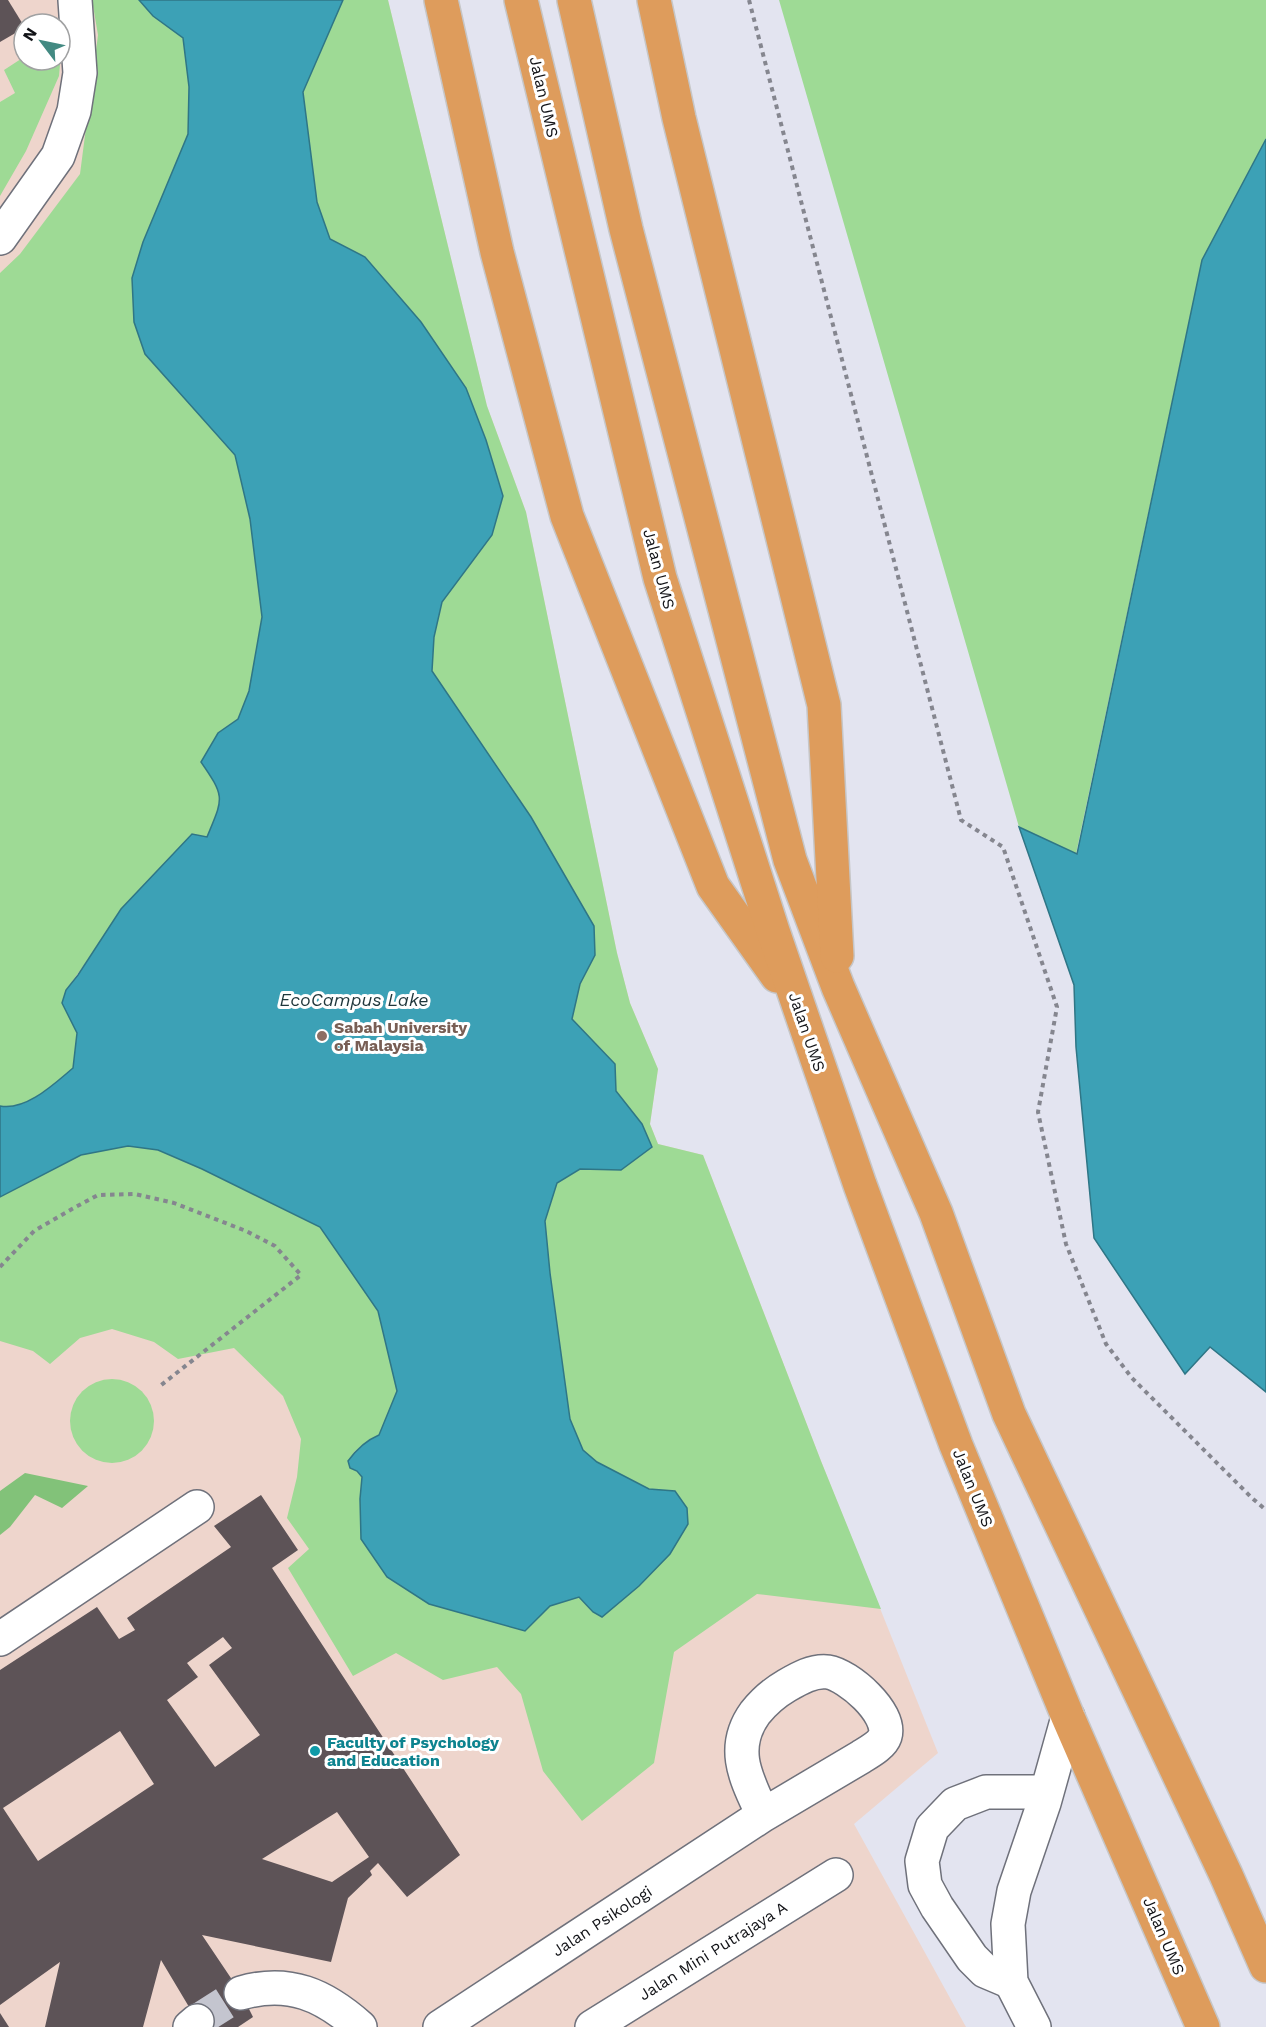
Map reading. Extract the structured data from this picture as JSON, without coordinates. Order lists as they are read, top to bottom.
{
  "streets": {
    "highway": ["Jalan UMS"],
    "street": ["Jalan Psikologi", "Jalan Mini Putrajaya A"]
  },
  "water": ["EcoCampus Lake"],
  "places": ["Sabah University of Malaysia", "Faculty of Psychology and Education"],
  "north": "top left"
}
